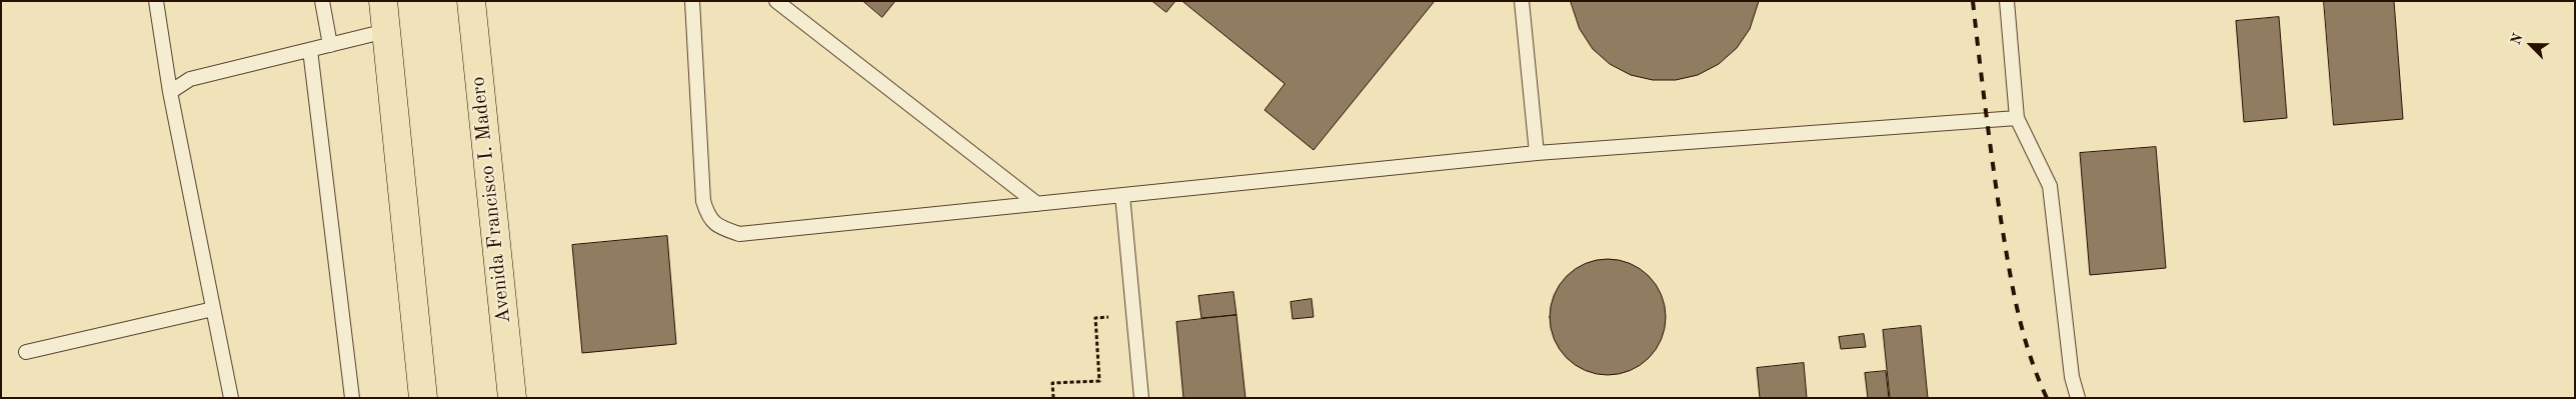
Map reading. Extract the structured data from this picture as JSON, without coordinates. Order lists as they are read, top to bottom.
{
  "streets": {
    "main road": ["Avenida Francisco I. Madero"]
  },
  "north": "top left"
}
